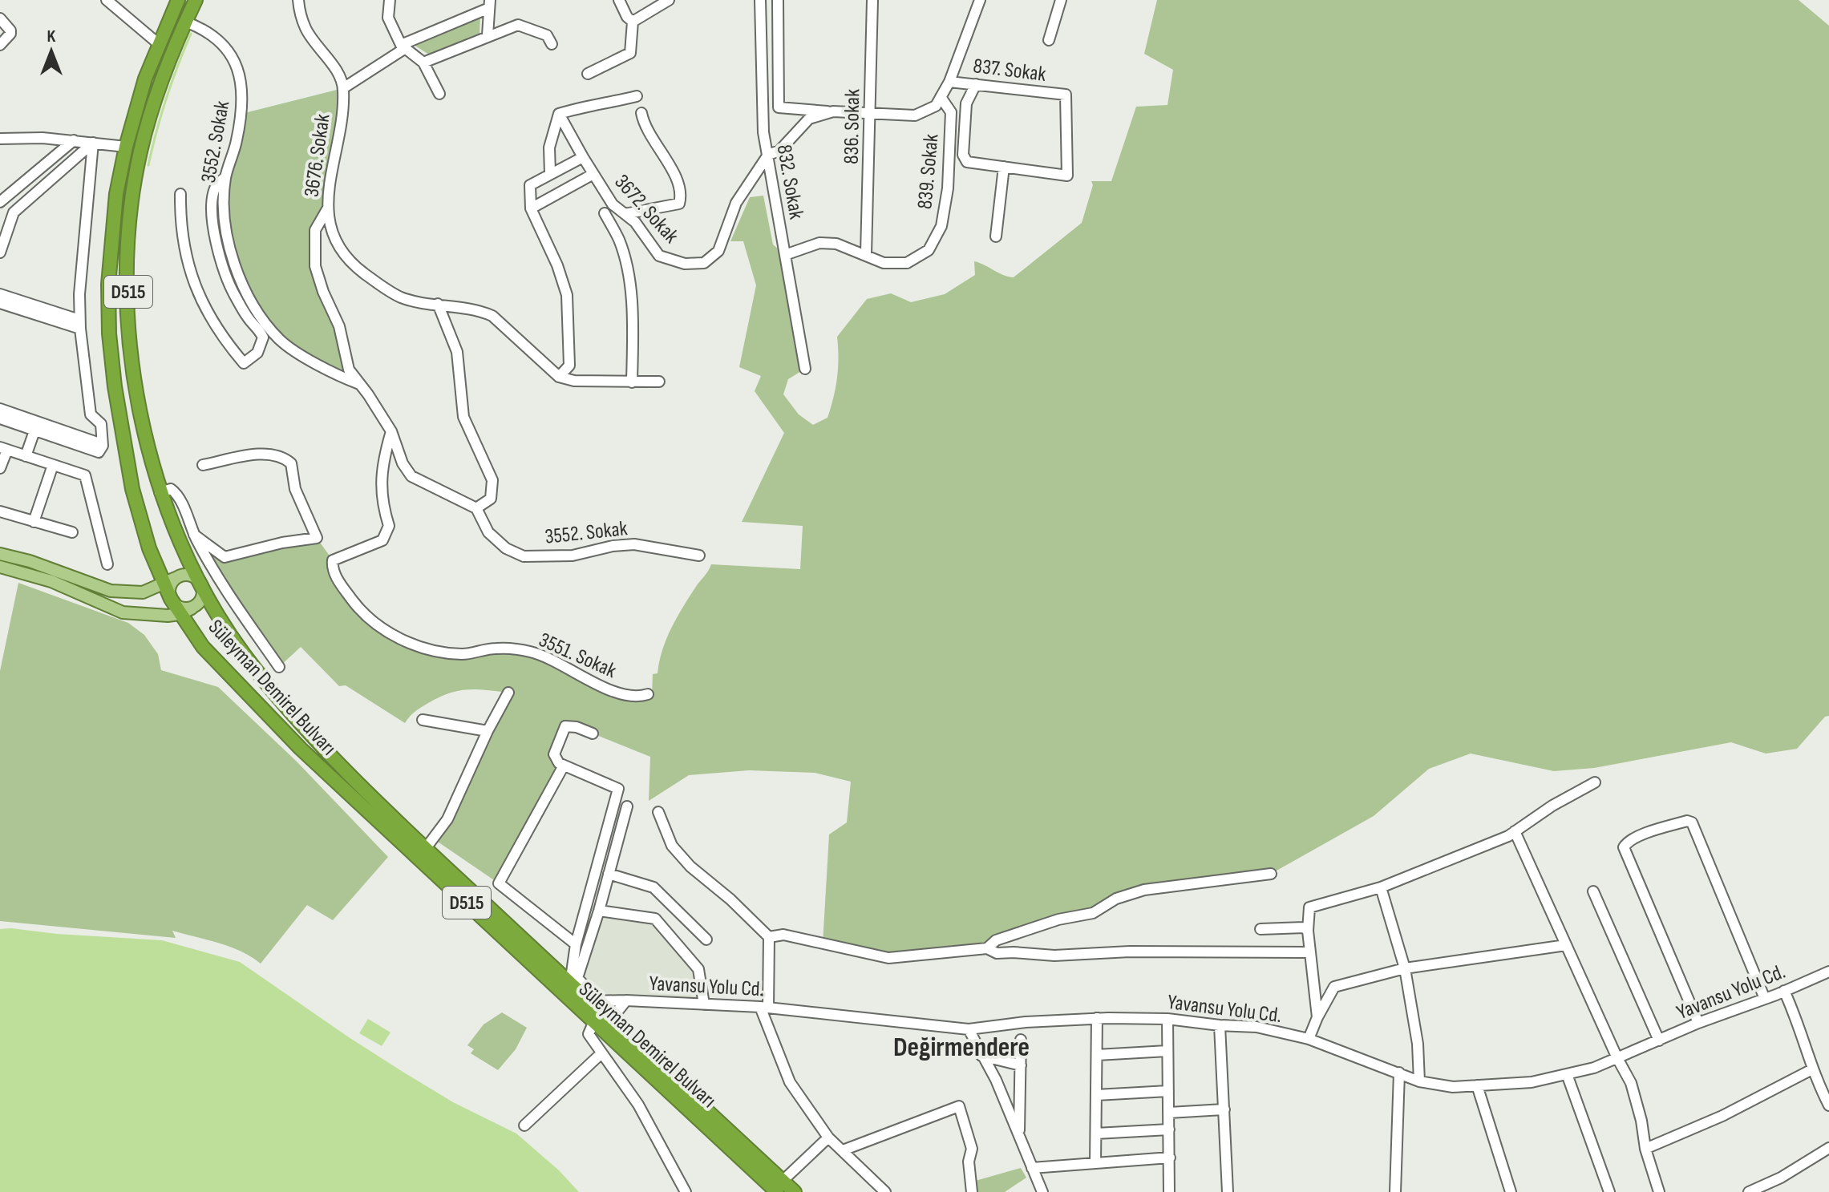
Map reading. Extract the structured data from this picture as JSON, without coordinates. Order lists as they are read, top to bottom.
{
  "streets": {
    "highway": ["D515", "Süleyman Demirel Bulvarı"],
    "street": [
      "837. Sokak",
      "836. Sokak",
      "3552. Sokak",
      "3676. Sokak",
      "839. Sokak",
      "832. Sokak",
      "3672. Sokak",
      "3551. Sokak",
      "Yavansu Yolu Cd."
    ]
  },
  "crossings": [
    ["836. Sokak", "839. Sokak"],
    ["3552. Sokak", "Süleyman Demirel Bulvarı"],
    ["839. Sokak", "832. Sokak"],
    ["832. Sokak", "3672. Sokak"],
    ["Süleyman Demirel Bulvarı", "Yavansu Yolu Cd."]
  ],
  "districts": ["Değirmendere"],
  "north": "top"
}
